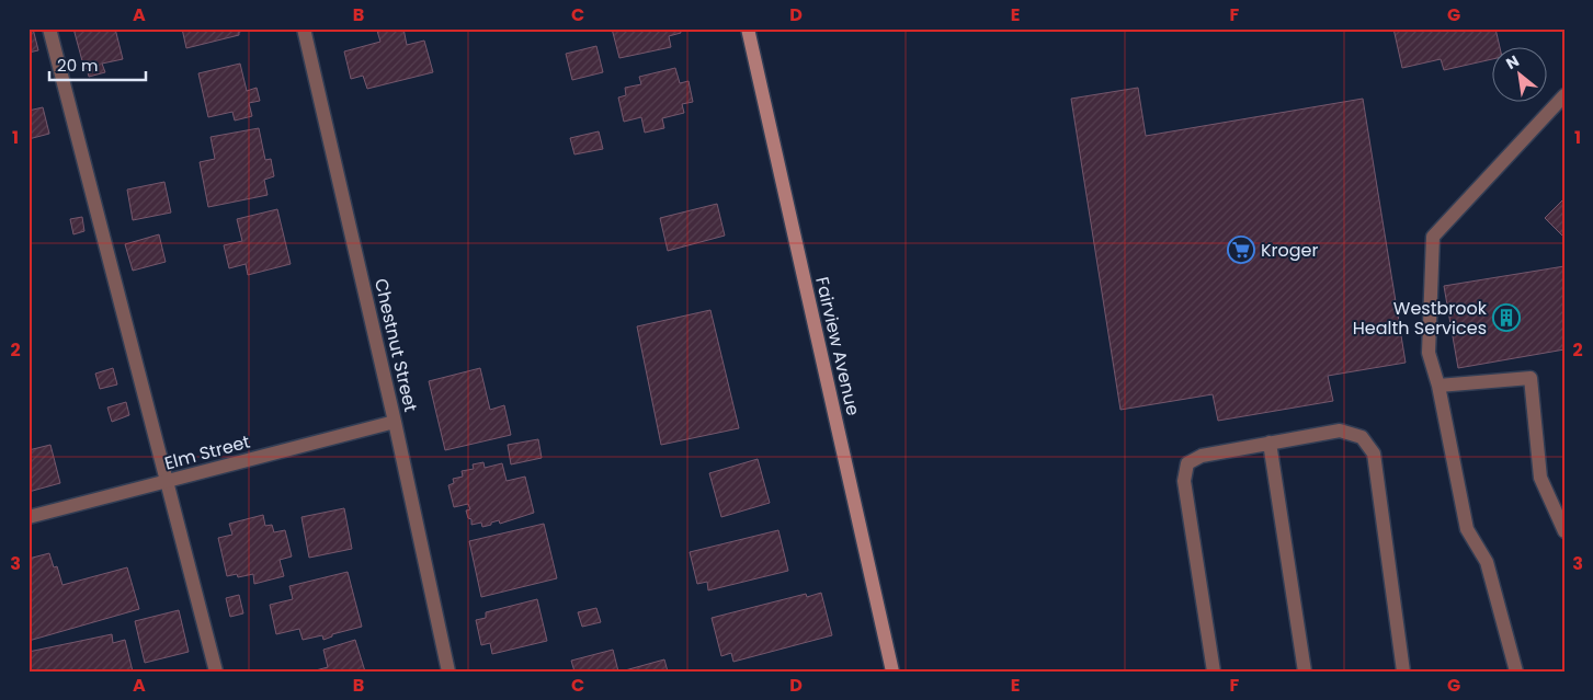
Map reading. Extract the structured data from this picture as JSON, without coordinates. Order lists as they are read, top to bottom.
{
  "streets": {
    "street": ["Chestnut Street", "Fairview Avenue", "Elm Street"]
  },
  "crossings": [
    ["Chestnut Street", "Elm Street"]
  ],
  "places": {
    "supermarket": ["Kroger"],
    "building": ["Westbrook Health Services"]
  },
  "scale_bar": "20 m",
  "north": "top left",
  "grid": {
    "columns": [
      "A",
      "B",
      "C",
      "D",
      "E",
      "F",
      "G"
    ],
    "rows": ["1", "2", "3"]
  }
}
